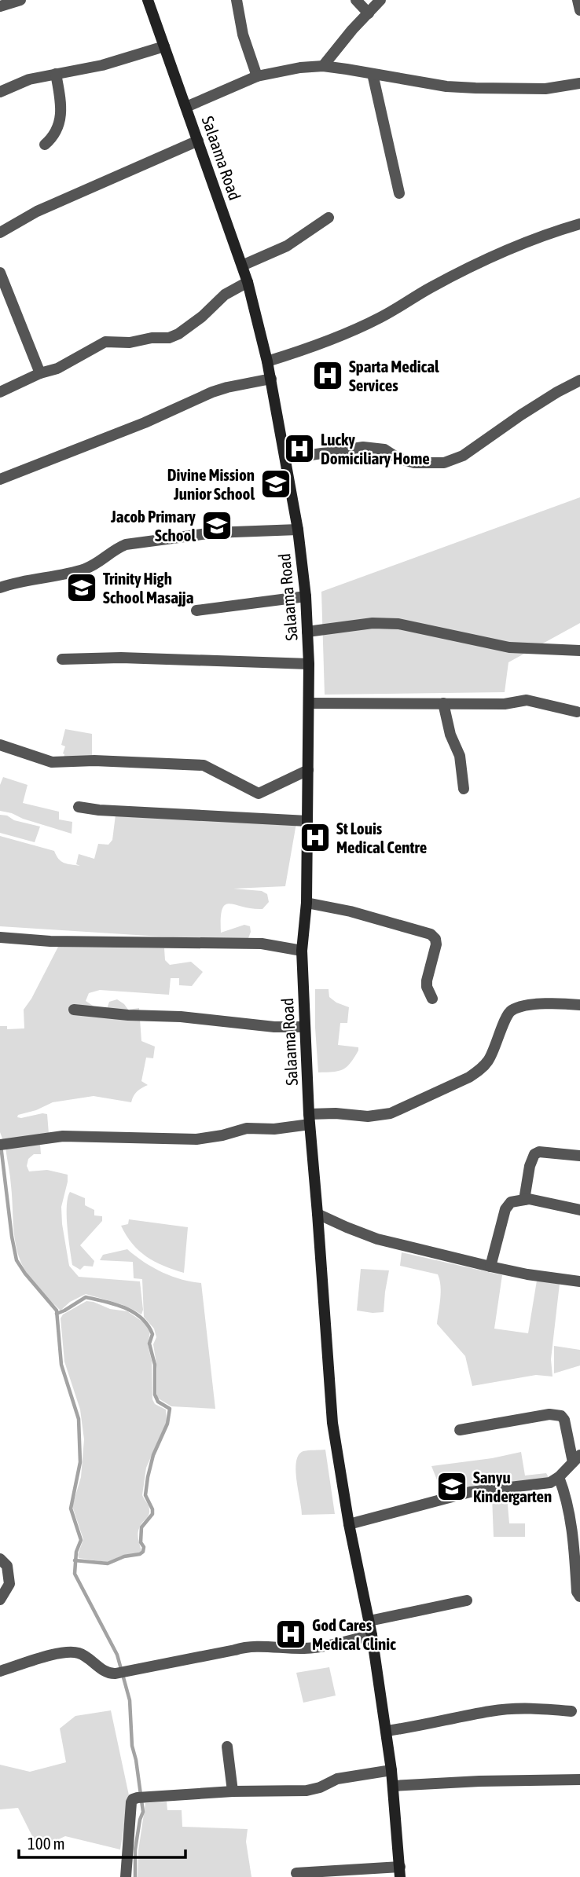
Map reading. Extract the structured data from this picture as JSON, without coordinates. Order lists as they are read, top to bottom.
{
  "streets": {
    "main road": ["Salaama Road"]
  },
  "places": {
    "hospital": [
      "Sparta Medical Services",
      "Lucky Domiciliary Home",
      "St Louis Medical Centre",
      "God Cares Medical Clinic"
    ],
    "school or university": [
      "Divine Mission Junior School",
      "Jacob Primary School",
      "Trinity High School Masajja",
      "Sanyu Kindergarten"
    ]
  },
  "scale_bar": "100 m"
}
